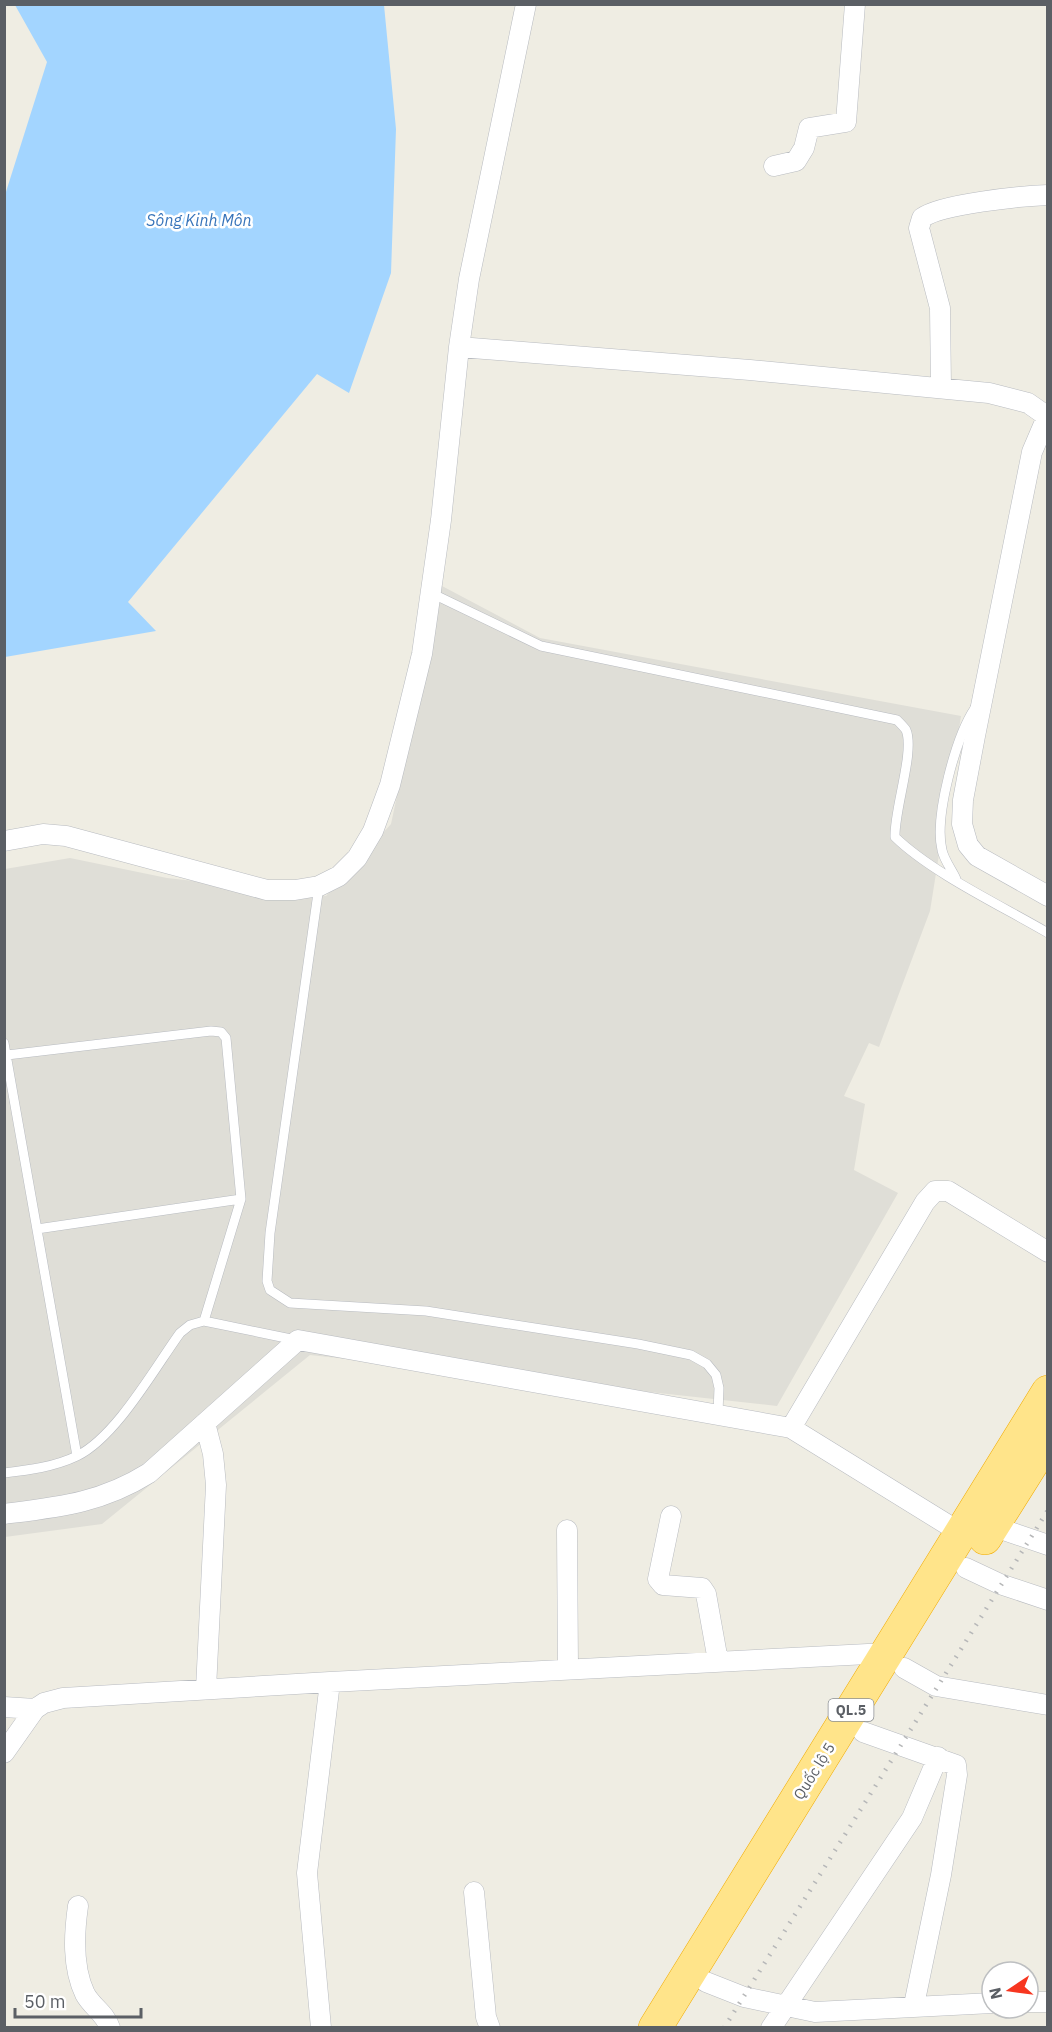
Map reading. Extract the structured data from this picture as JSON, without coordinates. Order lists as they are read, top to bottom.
{
  "streets": {
    "highway": ["QL.5", "Quốc lộ 5"]
  },
  "water": ["Sông Kinh Môn"],
  "scale_bar": "50 m",
  "north": "left"
}
